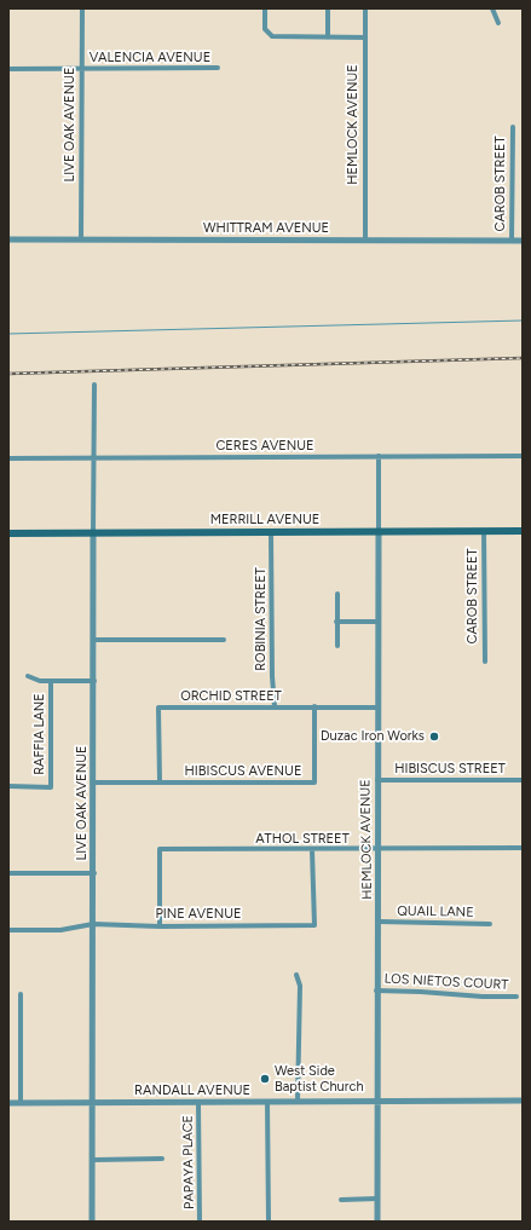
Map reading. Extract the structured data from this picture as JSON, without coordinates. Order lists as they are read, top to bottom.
{
  "streets": {
    "main road": ["MERRILL AVENUE"],
    "street": [
      "VALENCIA AVENUE",
      "LIVE OAK AVENUE",
      "HEMLOCK AVENUE",
      "CAROB STREET",
      "WHITTRAM AVENUE",
      "CERES AVENUE",
      "ROBINIA STREET",
      "ORCHID STREET",
      "RAFFIA LANE",
      "HIBISCUS STREET",
      "HIBISCUS AVENUE",
      "ATHOL STREET",
      "QUAIL LANE",
      "PINE AVENUE",
      "LOS NIETOS COURT",
      "RANDALL AVENUE",
      "PAPAYA PLACE"
    ]
  },
  "crossings": [
    ["VALENCIA AVENUE", "LIVE OAK AVENUE"],
    ["LIVE OAK AVENUE", "WHITTRAM AVENUE"],
    ["LIVE OAK AVENUE", "CERES AVENUE"],
    ["LIVE OAK AVENUE", "MERRILL AVENUE"],
    ["LIVE OAK AVENUE", "HIBISCUS AVENUE"],
    ["LIVE OAK AVENUE", "PINE AVENUE"],
    ["LIVE OAK AVENUE", "RANDALL AVENUE"],
    ["HEMLOCK AVENUE", "WHITTRAM AVENUE"],
    ["HEMLOCK AVENUE", "CERES AVENUE"],
    ["HEMLOCK AVENUE", "MERRILL AVENUE"],
    ["HEMLOCK AVENUE", "ORCHID STREET"],
    ["HEMLOCK AVENUE", "HIBISCUS STREET"],
    ["HEMLOCK AVENUE", "ATHOL STREET"],
    ["HEMLOCK AVENUE", "QUAIL LANE"],
    ["HEMLOCK AVENUE", "LOS NIETOS COURT"],
    ["HEMLOCK AVENUE", "RANDALL AVENUE"],
    ["CAROB STREET", "WHITTRAM AVENUE"],
    ["CAROB STREET", "MERRILL AVENUE"],
    ["MERRILL AVENUE", "ROBINIA STREET"],
    ["ROBINIA STREET", "ORCHID STREET"],
    ["ORCHID STREET", "HIBISCUS AVENUE"],
    ["ATHOL STREET", "PINE AVENUE"],
    ["RANDALL AVENUE", "PAPAYA PLACE"]
  ],
  "places": ["Duzac Iron Works", "West Side Baptist Church"]
}
